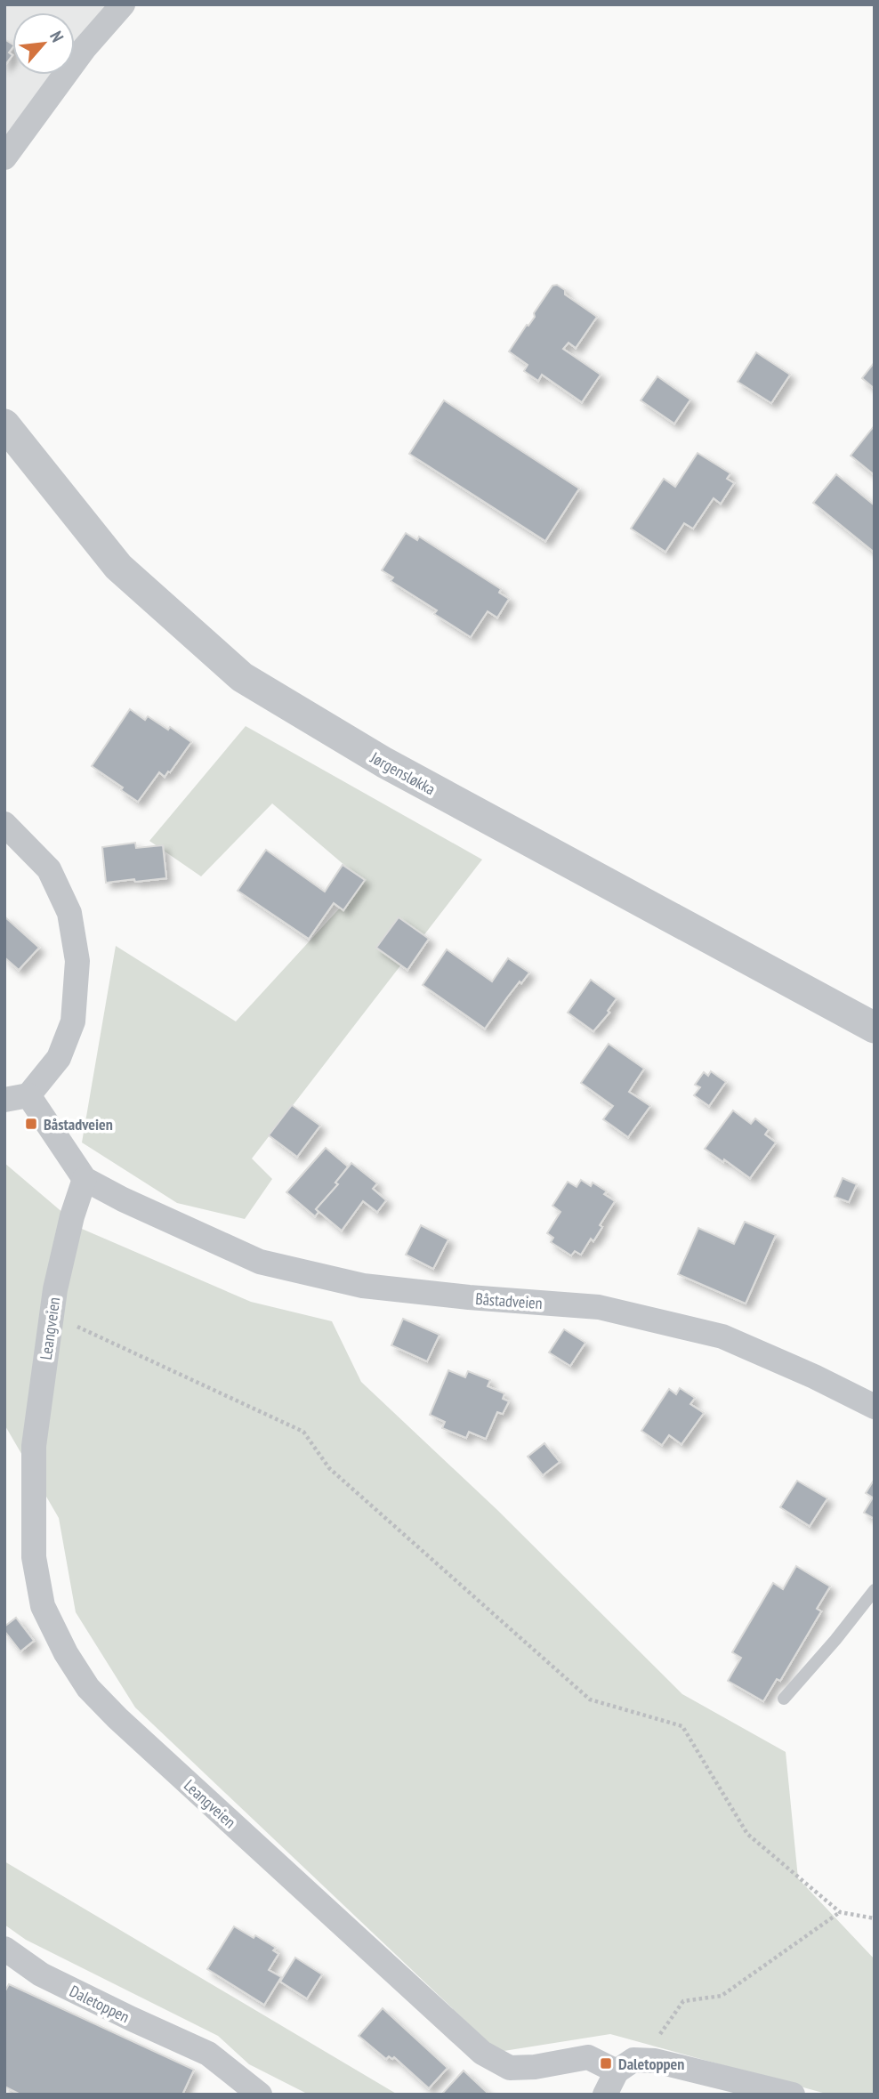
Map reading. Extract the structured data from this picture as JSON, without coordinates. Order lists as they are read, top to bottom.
{
  "streets": {
    "street": [
      "Jørgensløkka",
      "Båstadveien",
      "Leangveien",
      "Daletoppen"
    ]
  },
  "crossings": [
    ["Båstadveien", "Leangveien"]
  ],
  "places": {
    "transit": ["Båstadveien", "Daletoppen"]
  },
  "north": "top right"
}
